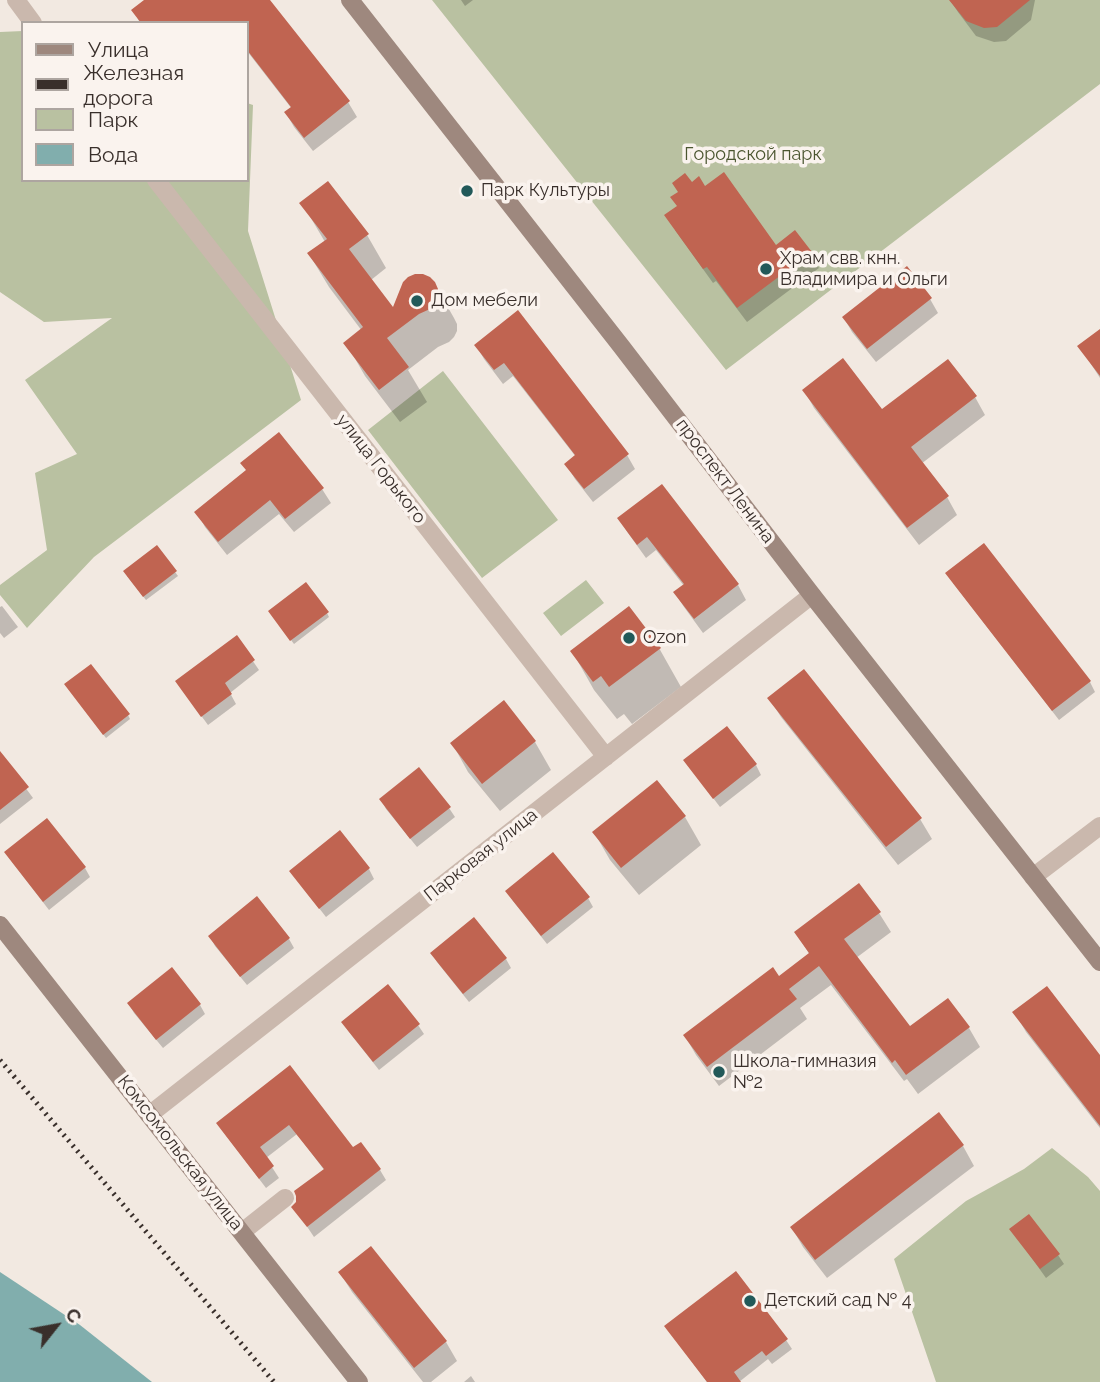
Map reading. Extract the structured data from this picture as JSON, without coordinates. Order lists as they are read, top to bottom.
{
  "streets": {
    "main road": ["проспект Ленина", "Комсомольская улица"],
    "street": ["улица Горького", "Парковая улица"]
  },
  "crossings": [
    ["улица Горького", "Парковая улица"],
    ["проспект Ленина", "Парковая улица"],
    ["Парковая улица", "Комсомольская улица"]
  ],
  "parks": ["Городской парк"],
  "places": [
    "Парк Культуры",
    "Храм свв. кнн. Владимира и Ольги",
    "Дом мебели",
    "Ozon",
    "Школа-гимназия №2",
    "Детский сад № 4"
  ],
  "legend": [
    "Улица",
    "Железная дорога",
    "Парк",
    "Вода"
  ],
  "north": "top right"
}
